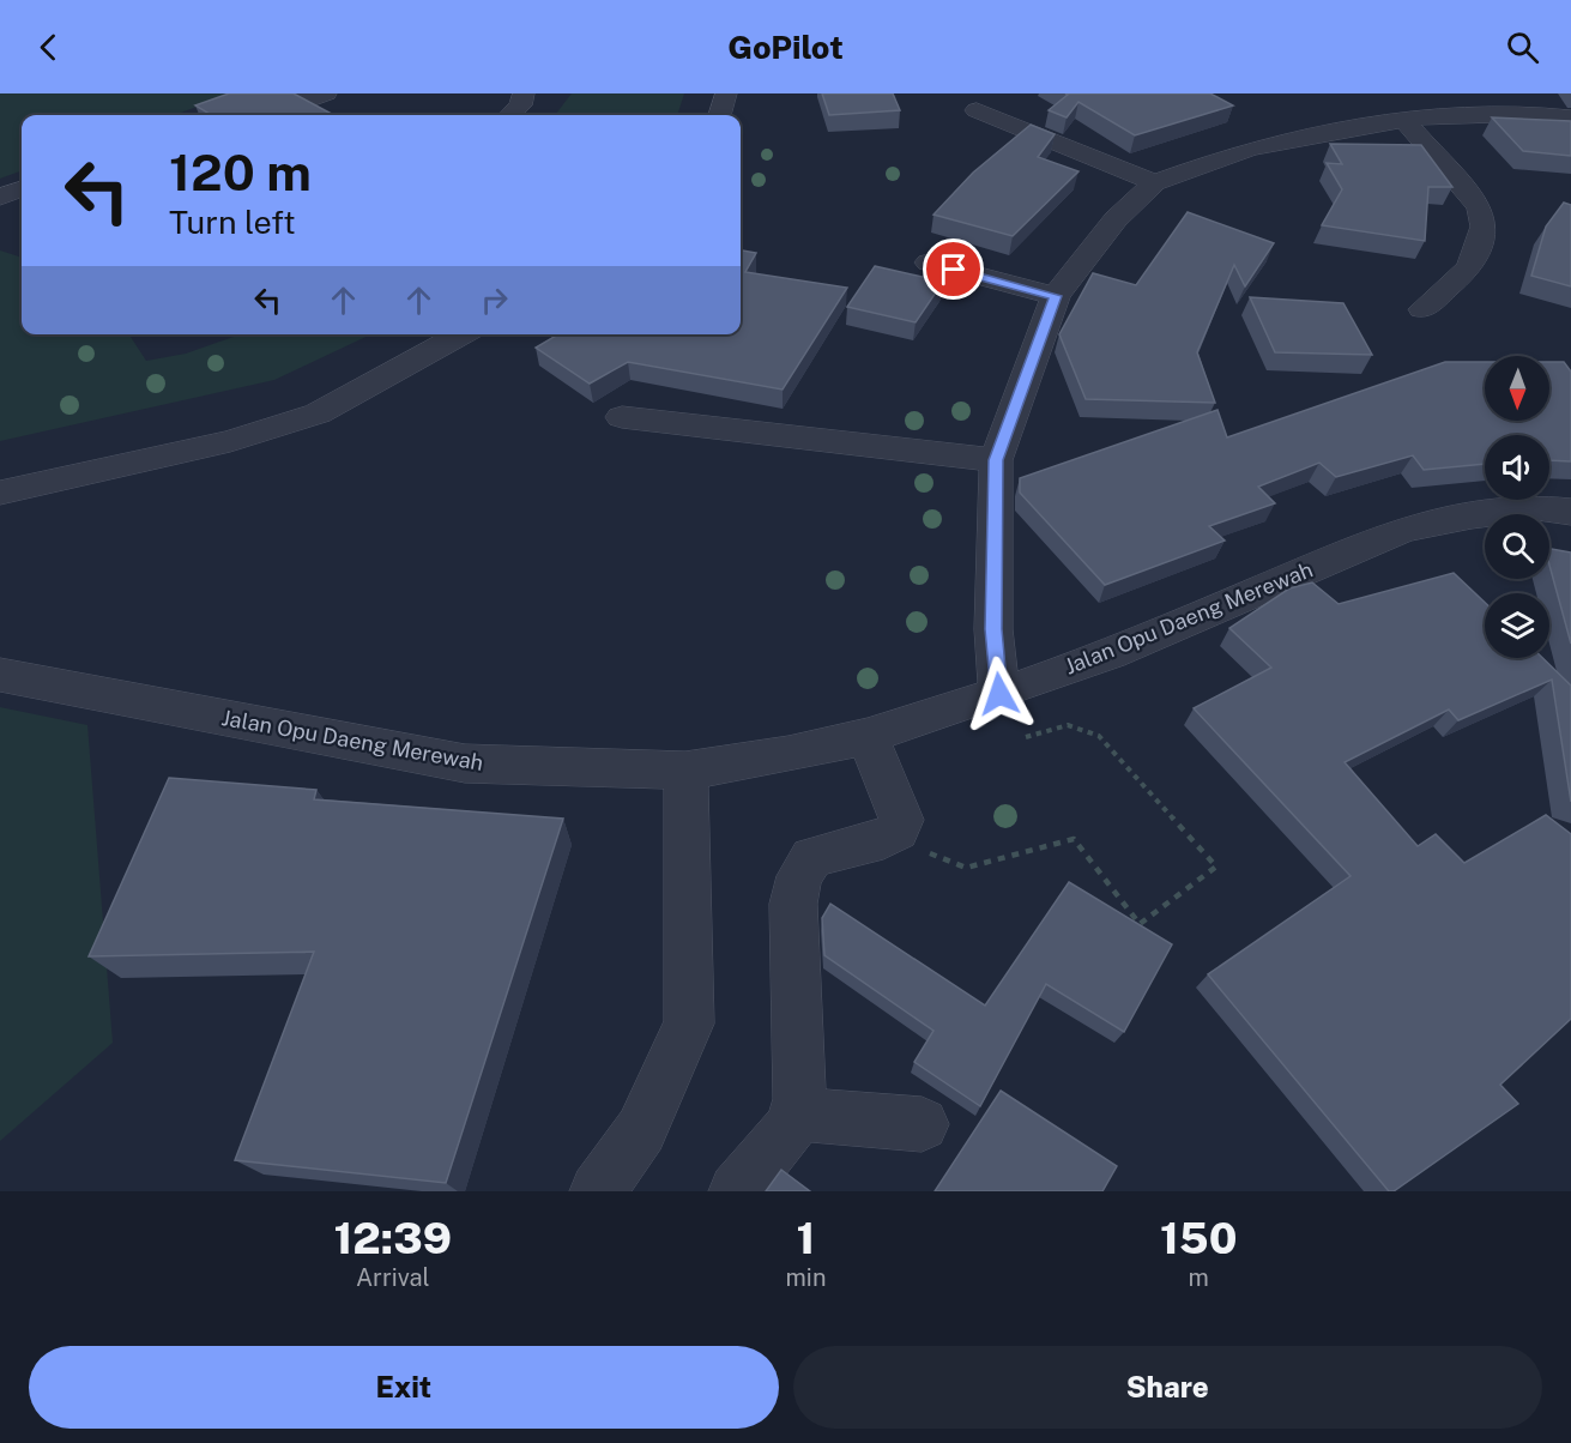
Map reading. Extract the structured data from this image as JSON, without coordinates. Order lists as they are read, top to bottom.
{
  "streets": {
    "street": ["Jalan Opu Daeng Merewah"]
  },
  "north": "bottom",
  "page": {
    "header": "GoPilot",
    "turn": ["120 m", "Turn left"],
    "eta": [
      "12:39",
      "Arrival",
      "1",
      "min",
      "150",
      "m"
    ],
    "buttons": ["Exit", "Share"]
  }
}
